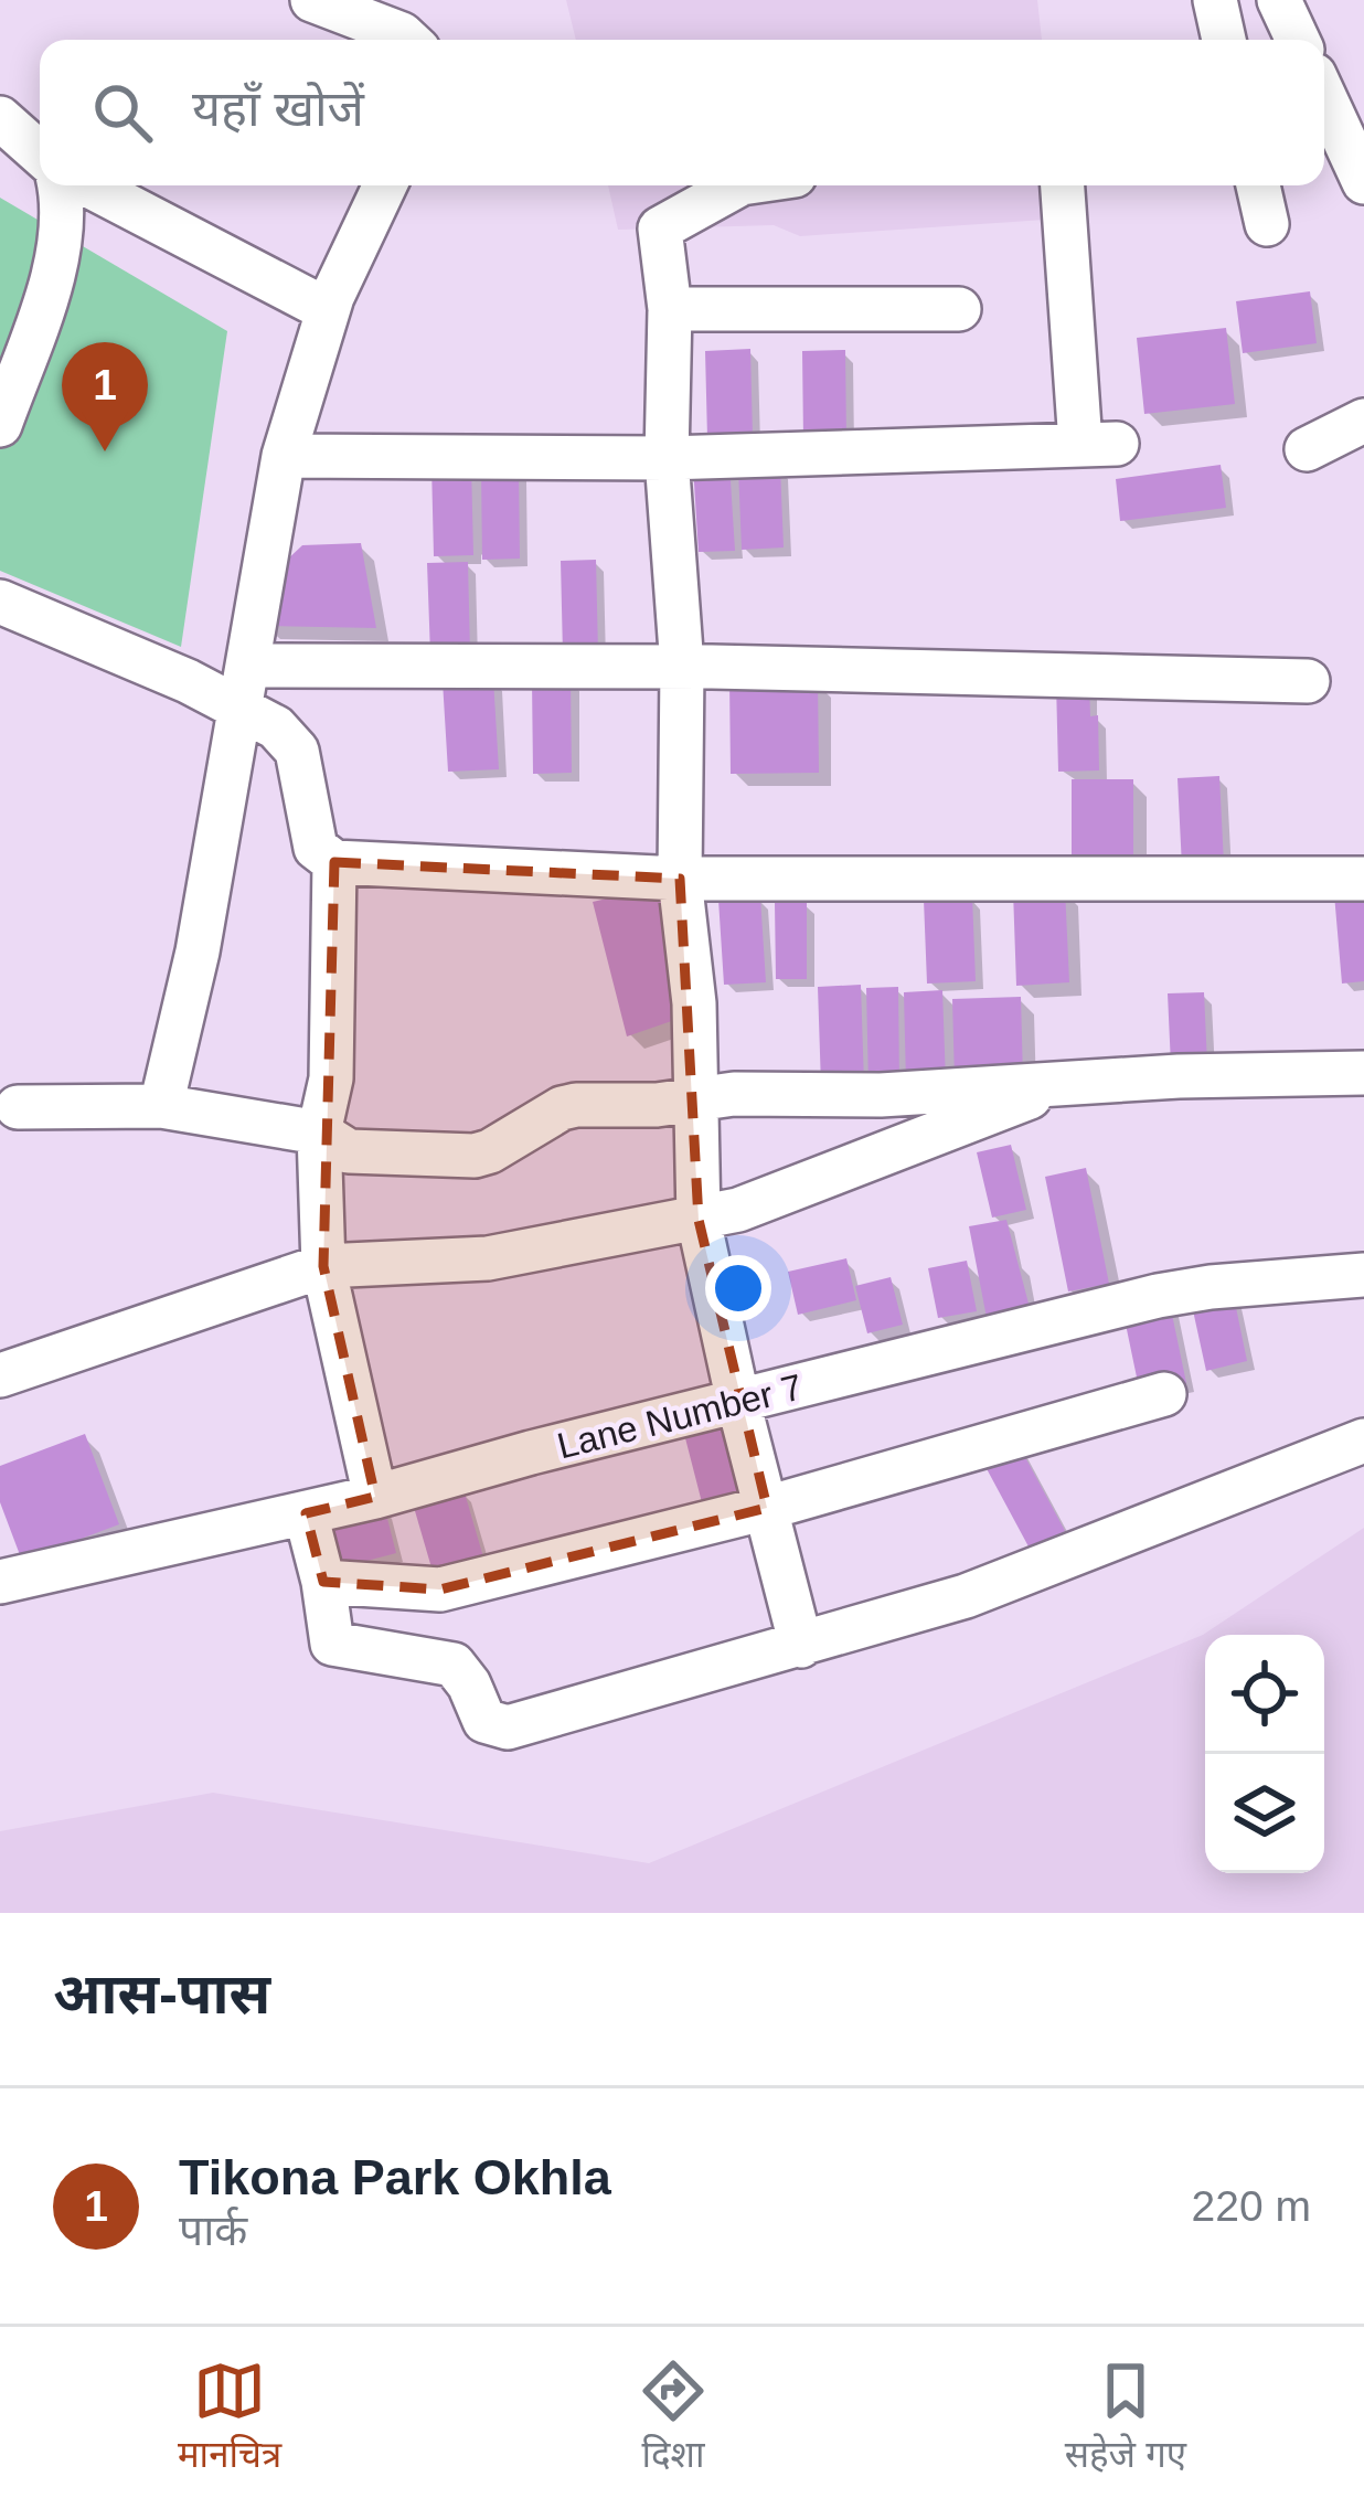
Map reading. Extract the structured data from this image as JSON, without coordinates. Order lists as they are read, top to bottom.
{
  "streets": {
    "street": ["Lane Number 7"]
  },
  "page": {
    "search": "यहाँ खोजें",
    "pins": "1",
    "heading": "आस-पास",
    "list": [
      {
        "mark": "1",
        "name": "Tikona Park Okhla",
        "note": "पार्क",
        "value": "220 m"
      }
    ],
    "nav": ["मानचित्र", "दिशा", "सहेजे गए"]
  }
}
